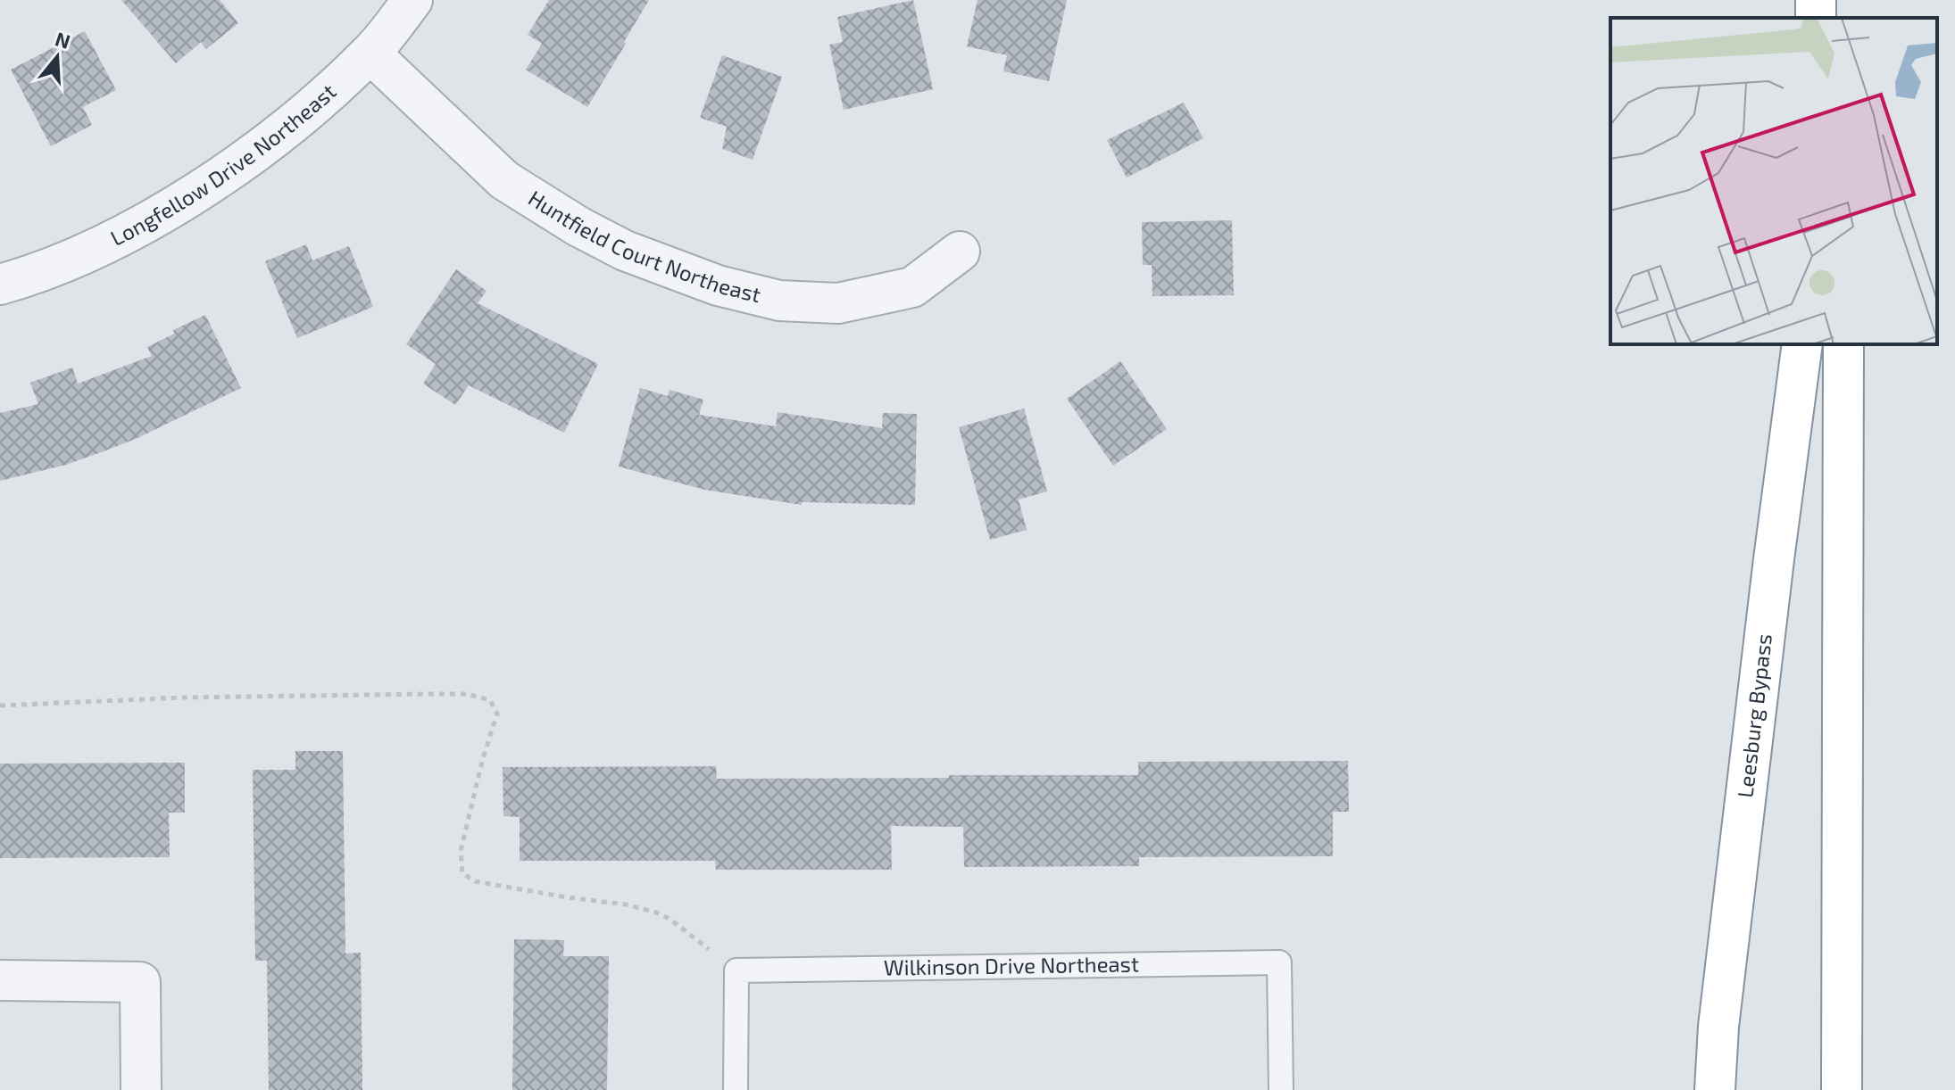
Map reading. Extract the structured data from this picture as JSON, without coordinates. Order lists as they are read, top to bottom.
{
  "streets": {
    "highway": ["Leesburg Bypass"],
    "street": ["Longfellow Drive Northeast", "Huntfield Court Northeast"],
    "lane": ["Wilkinson Drive Northeast"]
  },
  "crossings": [
    ["Longfellow Drive Northeast", "Huntfield Court Northeast"]
  ],
  "north": "top"
}
